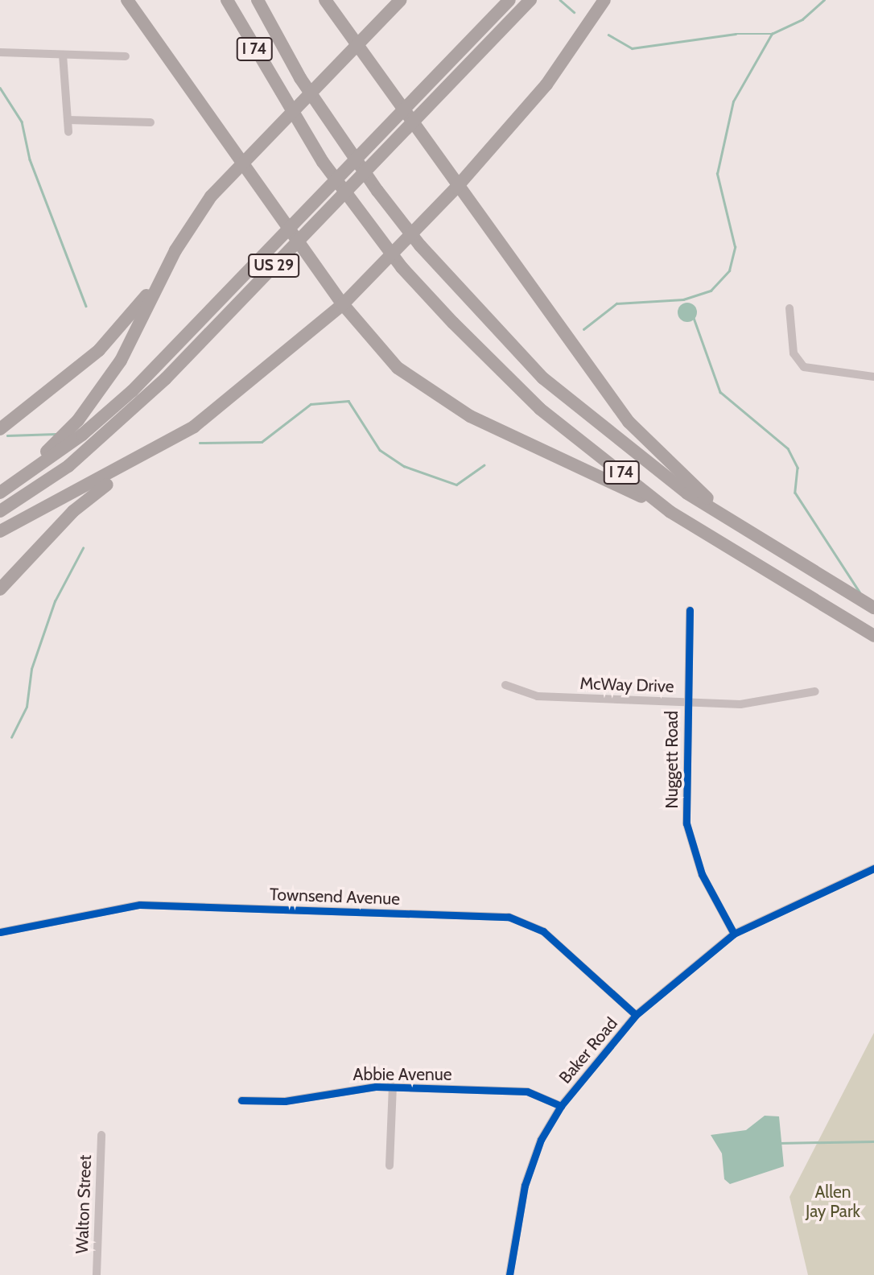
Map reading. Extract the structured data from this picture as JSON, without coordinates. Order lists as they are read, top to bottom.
{
  "streets": {
    "highway": ["I 74", "US 29"],
    "street": [
      "McWay Drive",
      "Nuggett Road",
      "Townsend Avenue",
      "Baker Road",
      "Abbie Avenue",
      "Walton Street"
    ]
  },
  "crossings": [
    ["McWay Drive", "Nuggett Road"],
    ["Nuggett Road", "Baker Road"],
    ["Townsend Avenue", "Baker Road"],
    ["Baker Road", "Abbie Avenue"]
  ],
  "parks": ["Allen Jay Park"]
}
